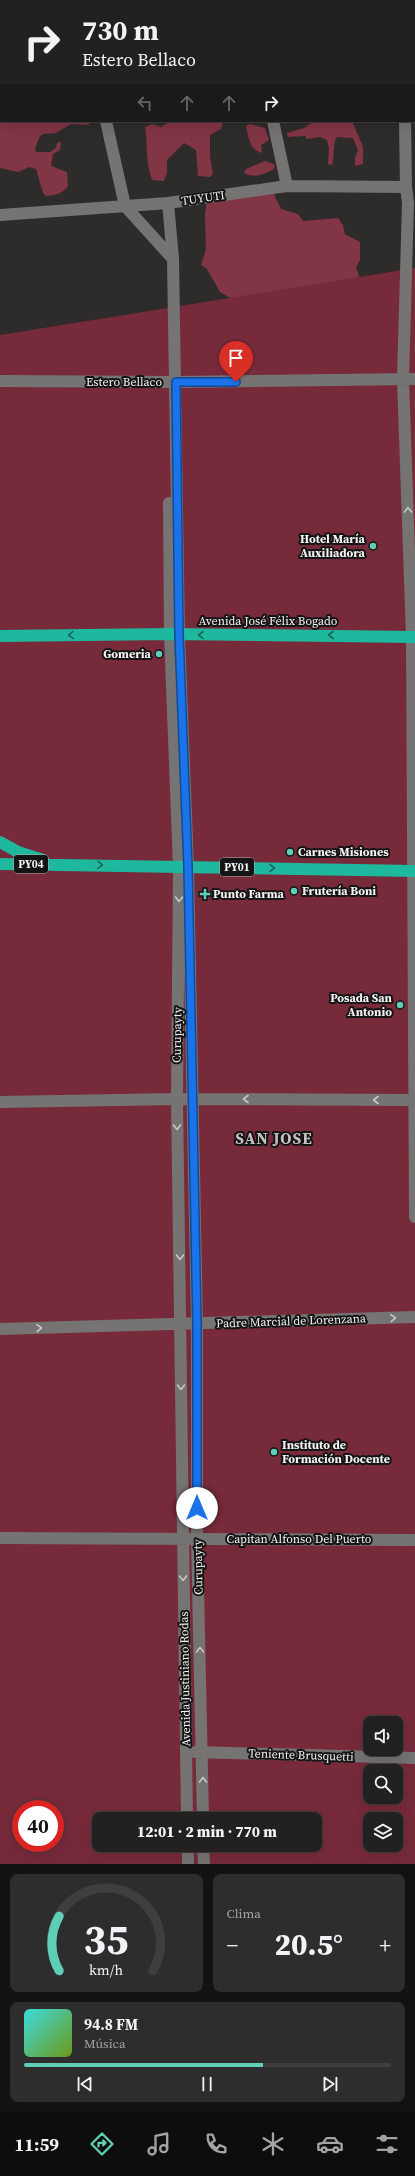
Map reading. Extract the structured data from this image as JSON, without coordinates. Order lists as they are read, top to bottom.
{
  "streets": {
    "highway": ["Avenida José Félix Bogado", "PY04", "PY01"],
    "street": [
      "TUYUTI",
      "Estero Bellaco",
      "Curupayty",
      "Padre Marcial de Lorenzana",
      "Capitan Alfonso Del Puerto",
      "Avenida Justiniano Rodas",
      "Teniente Brusquetti"
    ]
  },
  "crossings": [
    ["TUYUTI", "Curupayty"],
    ["Estero Bellaco", "Curupayty"],
    ["Avenida José Félix Bogado", "Curupayty"],
    ["PY04", "PY01"],
    ["PY01", "Curupayty"],
    ["Curupayty", "Padre Marcial de Lorenzana"],
    ["Curupayty", "Capitan Alfonso Del Puerto"],
    ["Curupayty", "Avenida Justiniano Rodas"],
    ["Curupayty", "Teniente Brusquetti"],
    ["Capitan Alfonso Del Puerto", "Avenida Justiniano Rodas"],
    ["Avenida Justiniano Rodas", "Teniente Brusquetti"]
  ],
  "one_way": ["Avenida José Félix Bogado", "Padre Marcial de Lorenzana", "Avenida Justiniano Rodas"],
  "districts": ["SAN JOSE"],
  "places": {
    "other": [
      "Hotel María Auxiliadora",
      "Gomeria",
      "Carnes Misiones",
      "Frutería Boni",
      "Posada San Antonio",
      "Instituto de Formación Docente"
    ],
    "health": ["Punto Farma"]
  },
  "page": {
    "turn": ["730 m", "Estero Bellaco"],
    "limit": "40",
    "trip": "12:01 · 2 min · 770 m",
    "tile": "Clima",
    "heat": ["−", "20.5°", "+"],
    "song": ["94.8 FM", "Música"],
    "tabs": "11:59",
    "gauge": ["35", "km/h"]
  }
}
